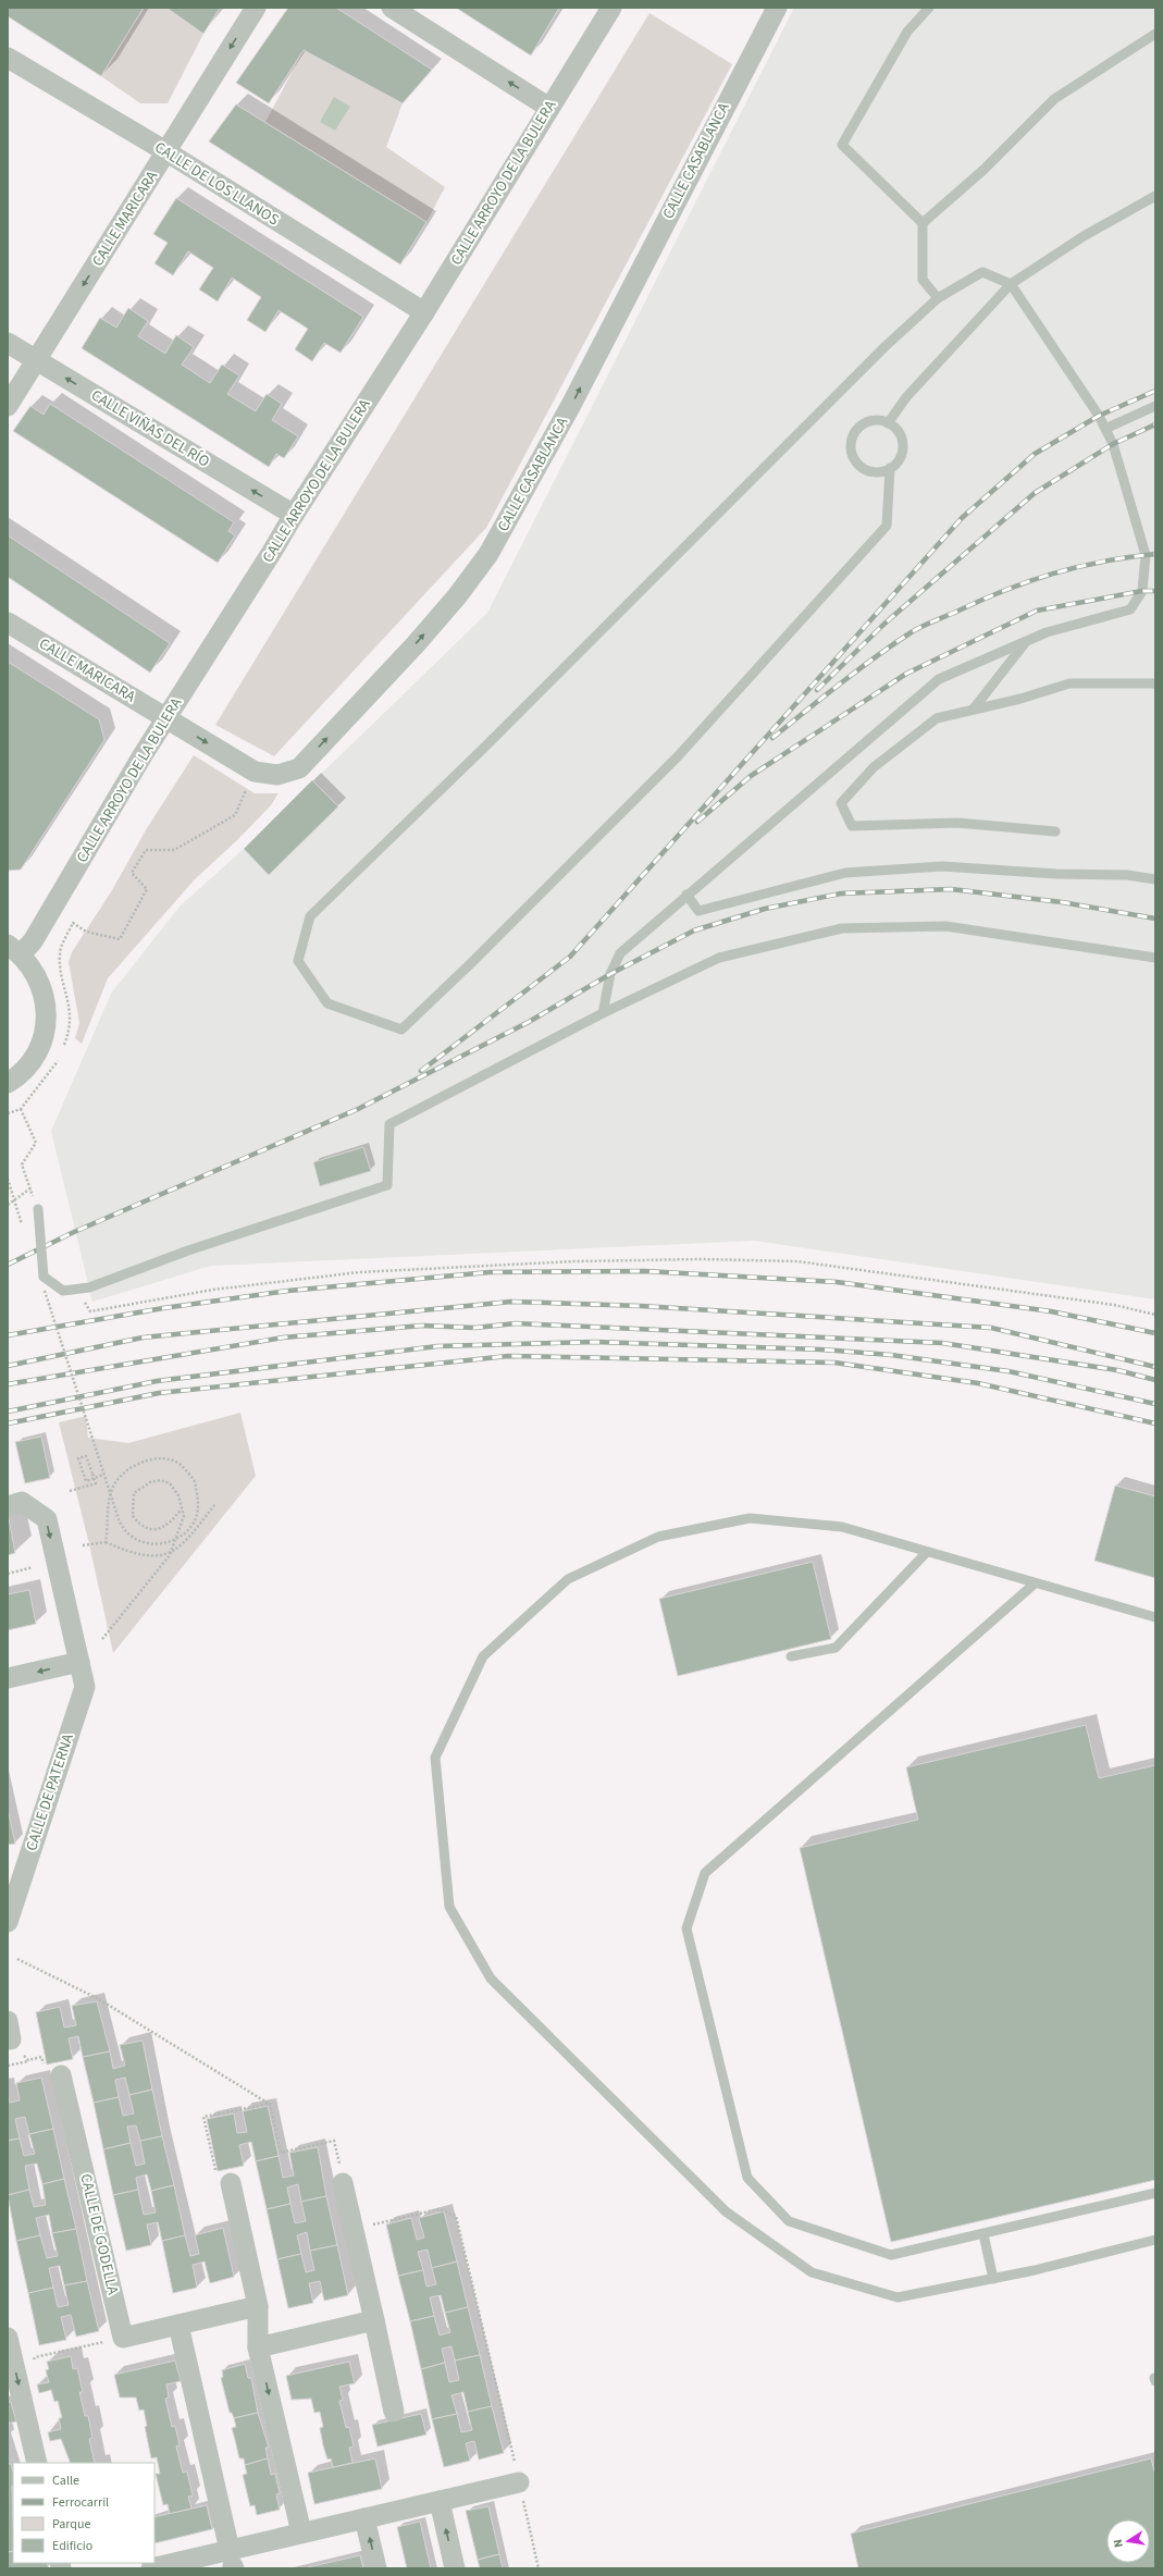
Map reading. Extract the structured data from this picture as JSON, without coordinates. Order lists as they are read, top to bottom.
{
  "streets": {
    "street": [
      "CALLE CASABLANCA",
      "CALLE ARROYO DE LA BULERA",
      "CALLE DE LOS LLANOS",
      "CALLE MARICARA",
      "CALLE VIÑAS DEL RÍO",
      "CALLE DE PATERNA",
      "CALLE DE GODELLA"
    ]
  },
  "crossings": [
    ["CALLE CASABLANCA", "CALLE ARROYO DE LA BULERA"],
    ["CALLE CASABLANCA", "CALLE MARICARA"],
    ["CALLE ARROYO DE LA BULERA", "CALLE DE LOS LLANOS"],
    ["CALLE ARROYO DE LA BULERA", "CALLE MARICARA"],
    ["CALLE ARROYO DE LA BULERA", "CALLE VIÑAS DEL RÍO"],
    ["CALLE DE LOS LLANOS", "CALLE MARICARA"],
    ["CALLE MARICARA", "CALLE VIÑAS DEL RÍO"]
  ],
  "one_way": [
    "CALLE CASABLANCA",
    "CALLE MARICARA",
    "CALLE VIÑAS DEL RÍO",
    "CALLE DE PATERNA"
  ],
  "legend": [
    "Calle",
    "Ferrocarril",
    "Parque",
    "Edificio"
  ],
  "north": "left"
}
